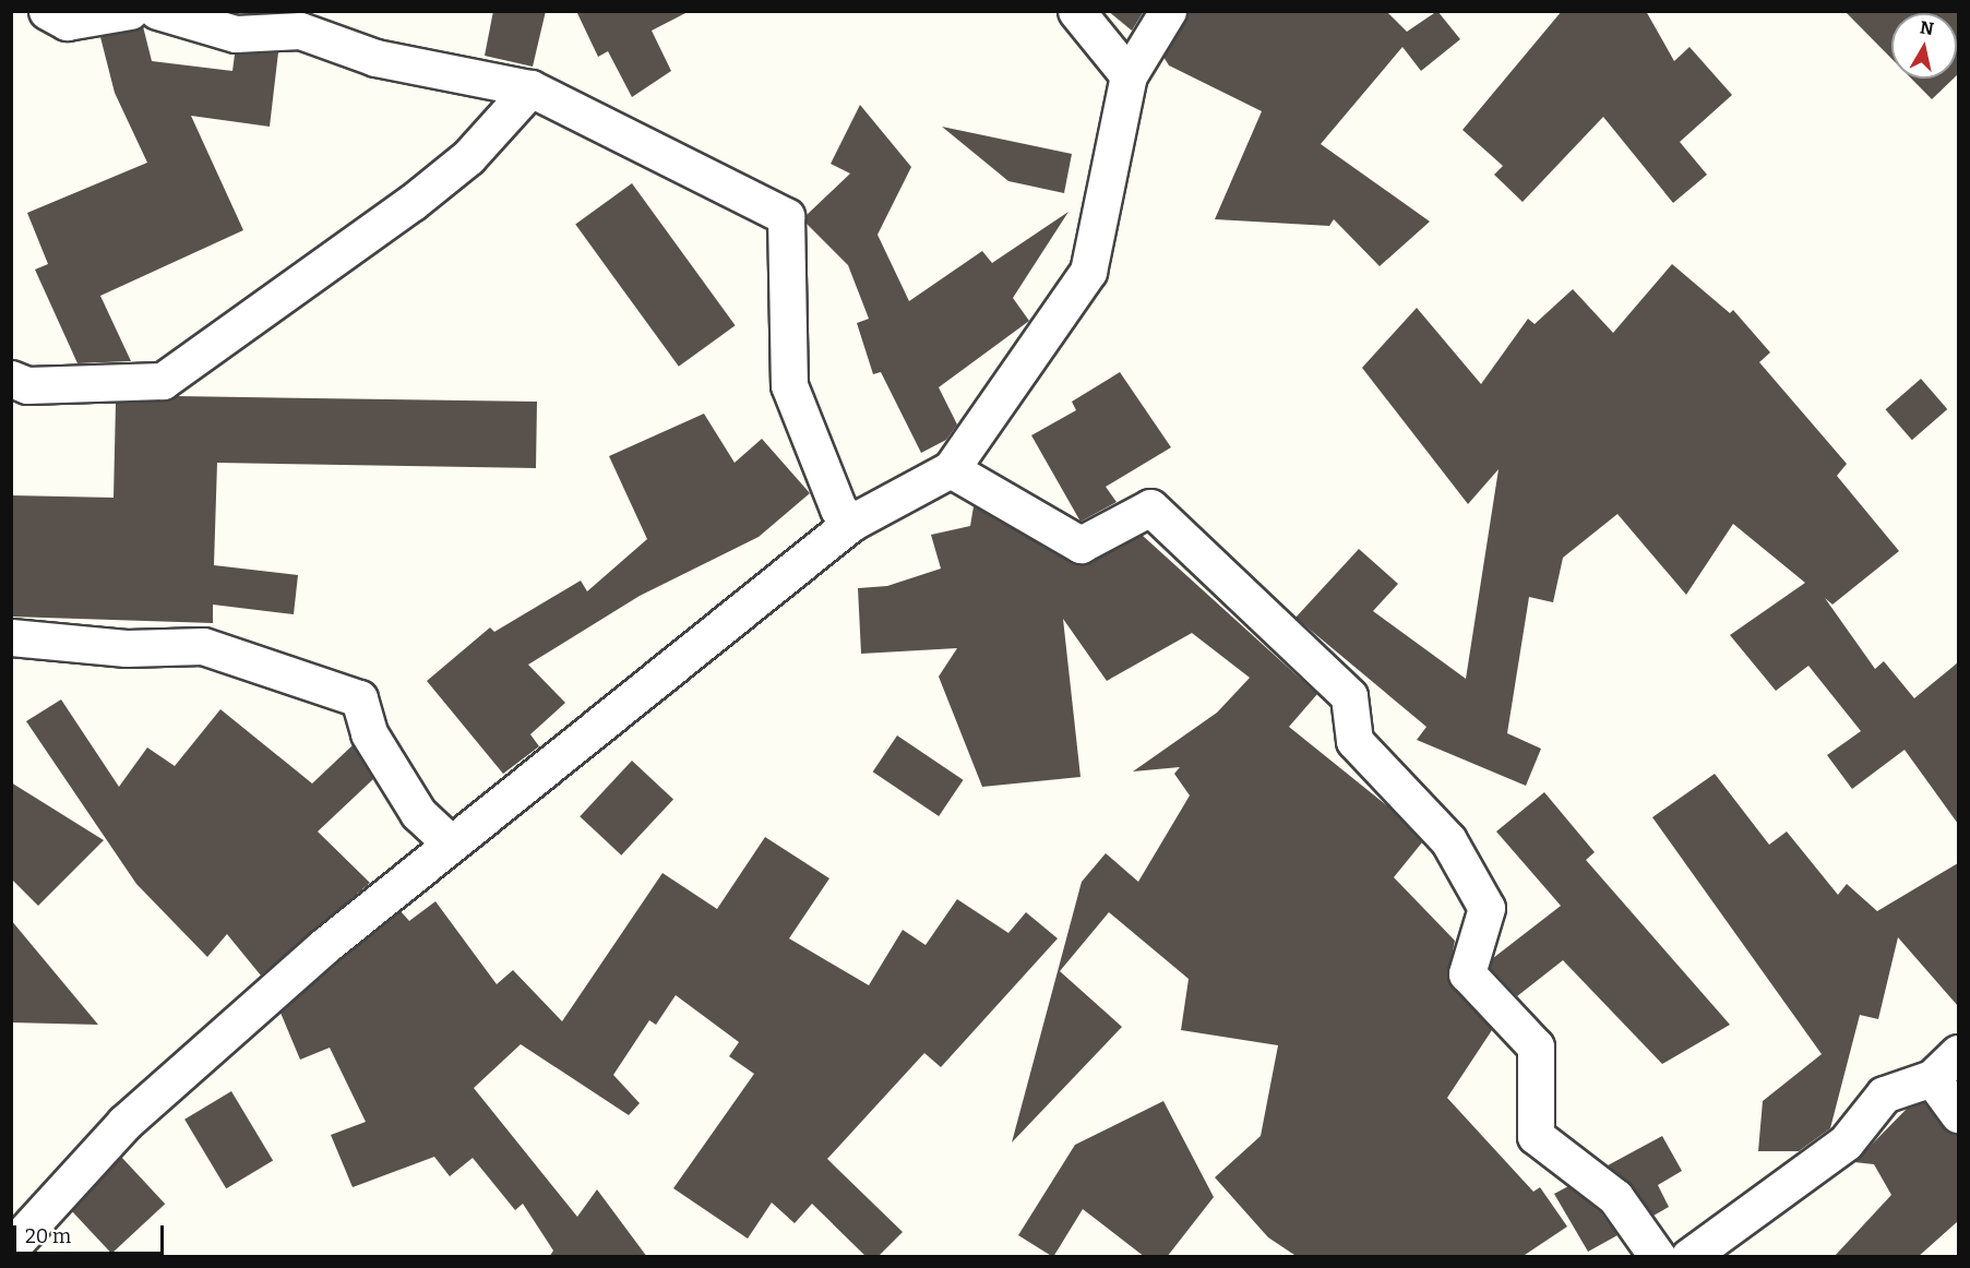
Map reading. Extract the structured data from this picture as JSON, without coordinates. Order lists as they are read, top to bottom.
{
  "scale_bar": "20 m",
  "north": "top"
}
